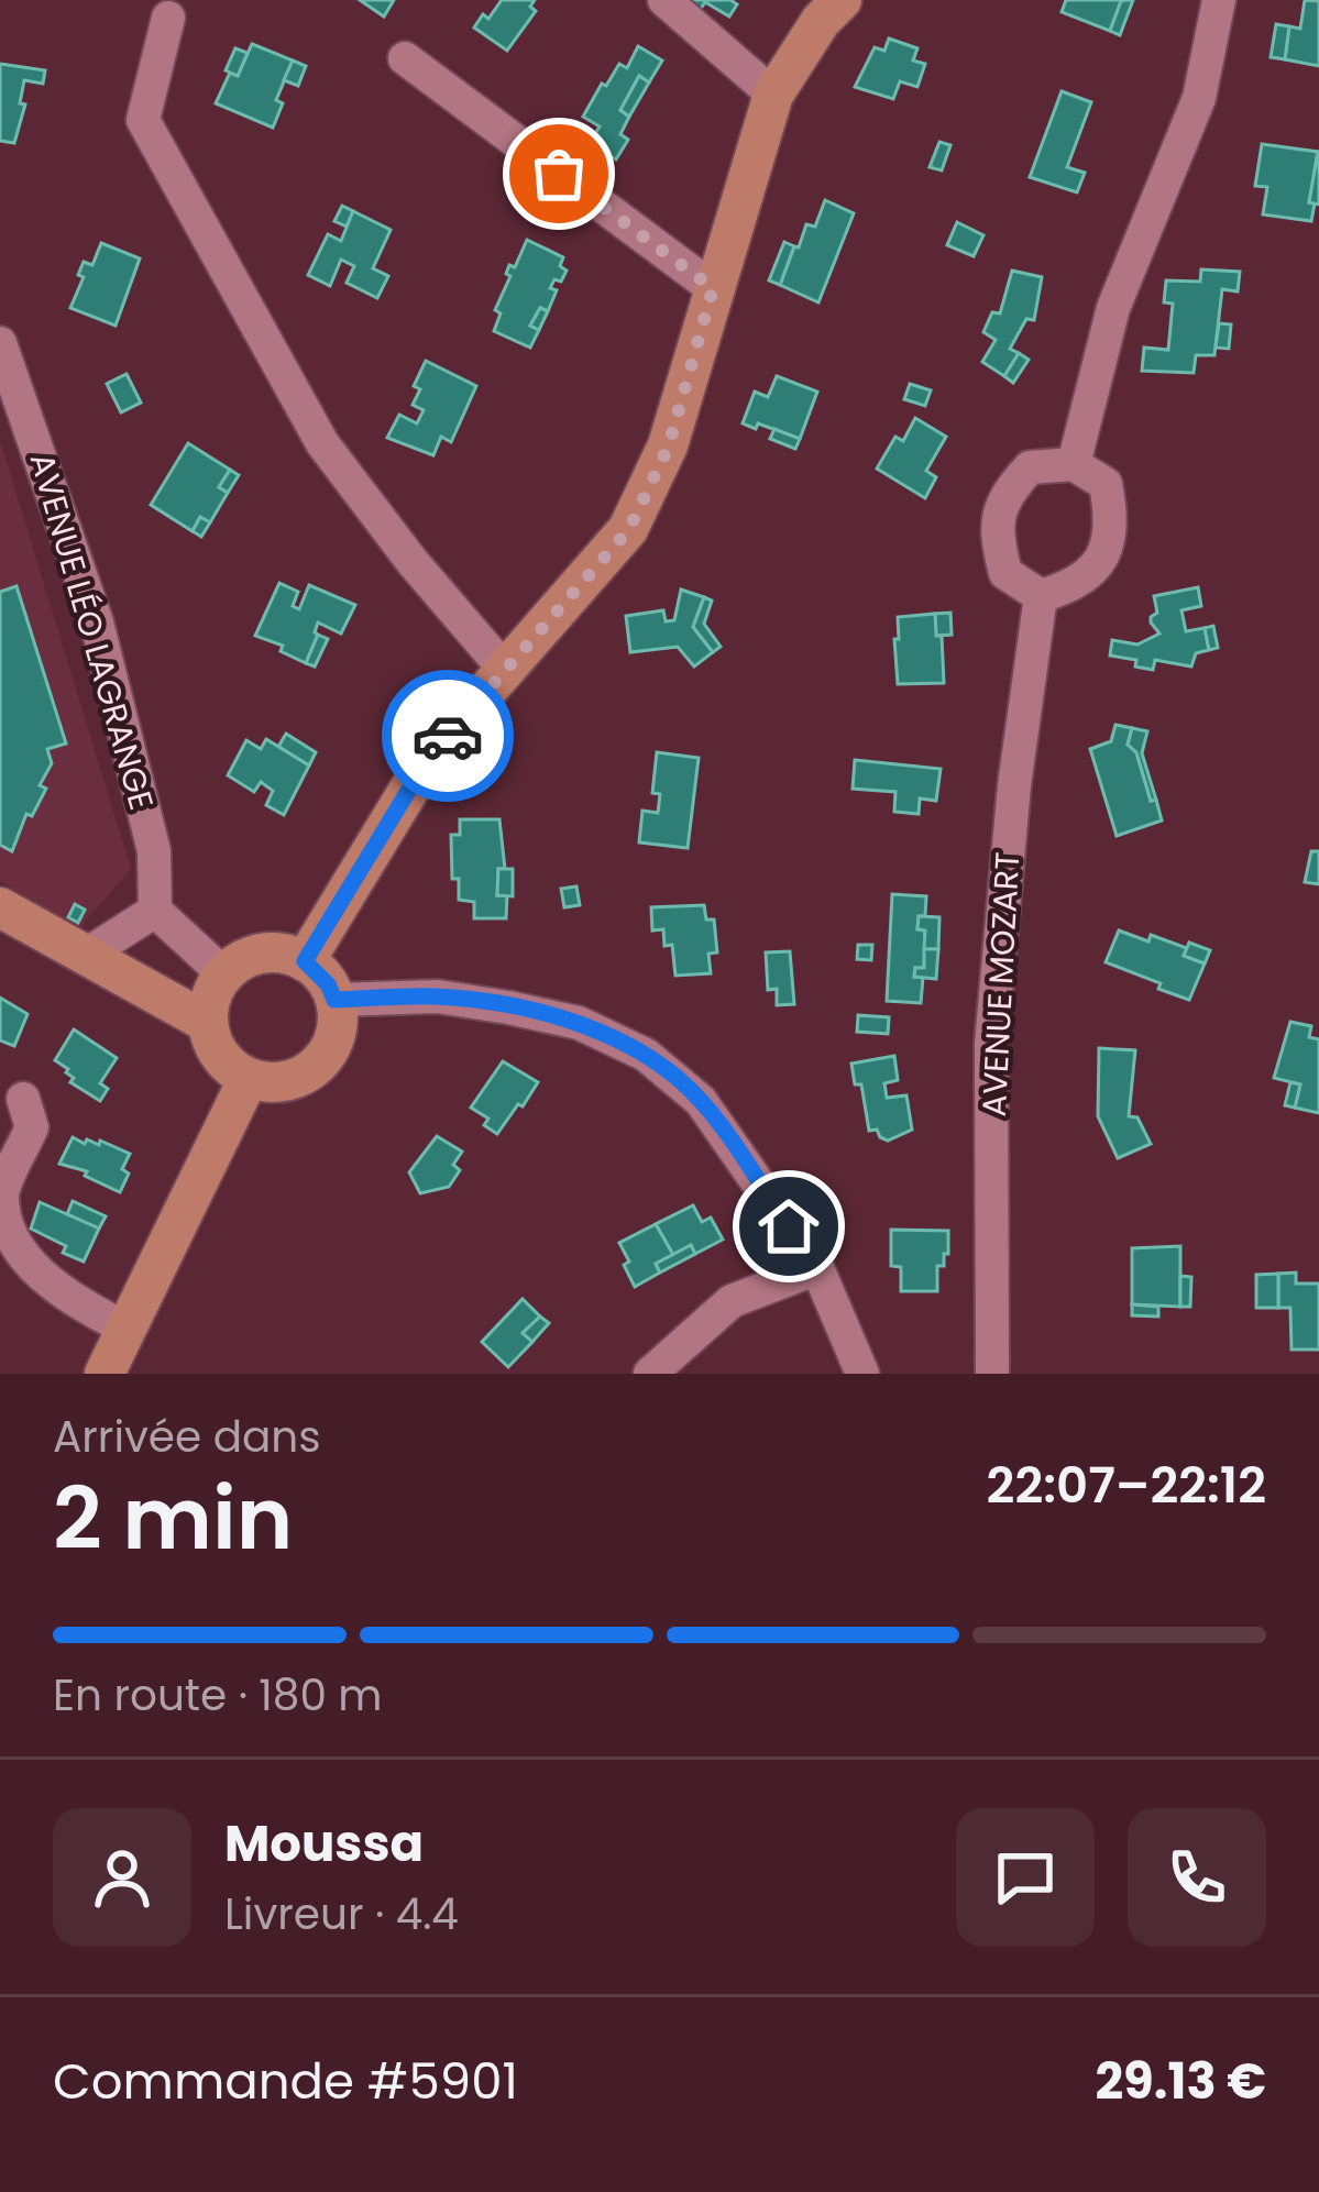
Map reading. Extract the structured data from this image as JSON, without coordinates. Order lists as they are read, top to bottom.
{
  "streets": {
    "street": ["AVENUE LÉO LAGRANGE", "AVENUE MOZART"]
  },
  "page": {
    "heading": ["2 min", "Arrivée dans", "22:07–22:12"],
    "panel": [
      "Moussa",
      "Livreur · 4.4",
      "Commande #5901",
      "29.13 €"
    ],
    "bar": "En route · 180 m"
  }
}
